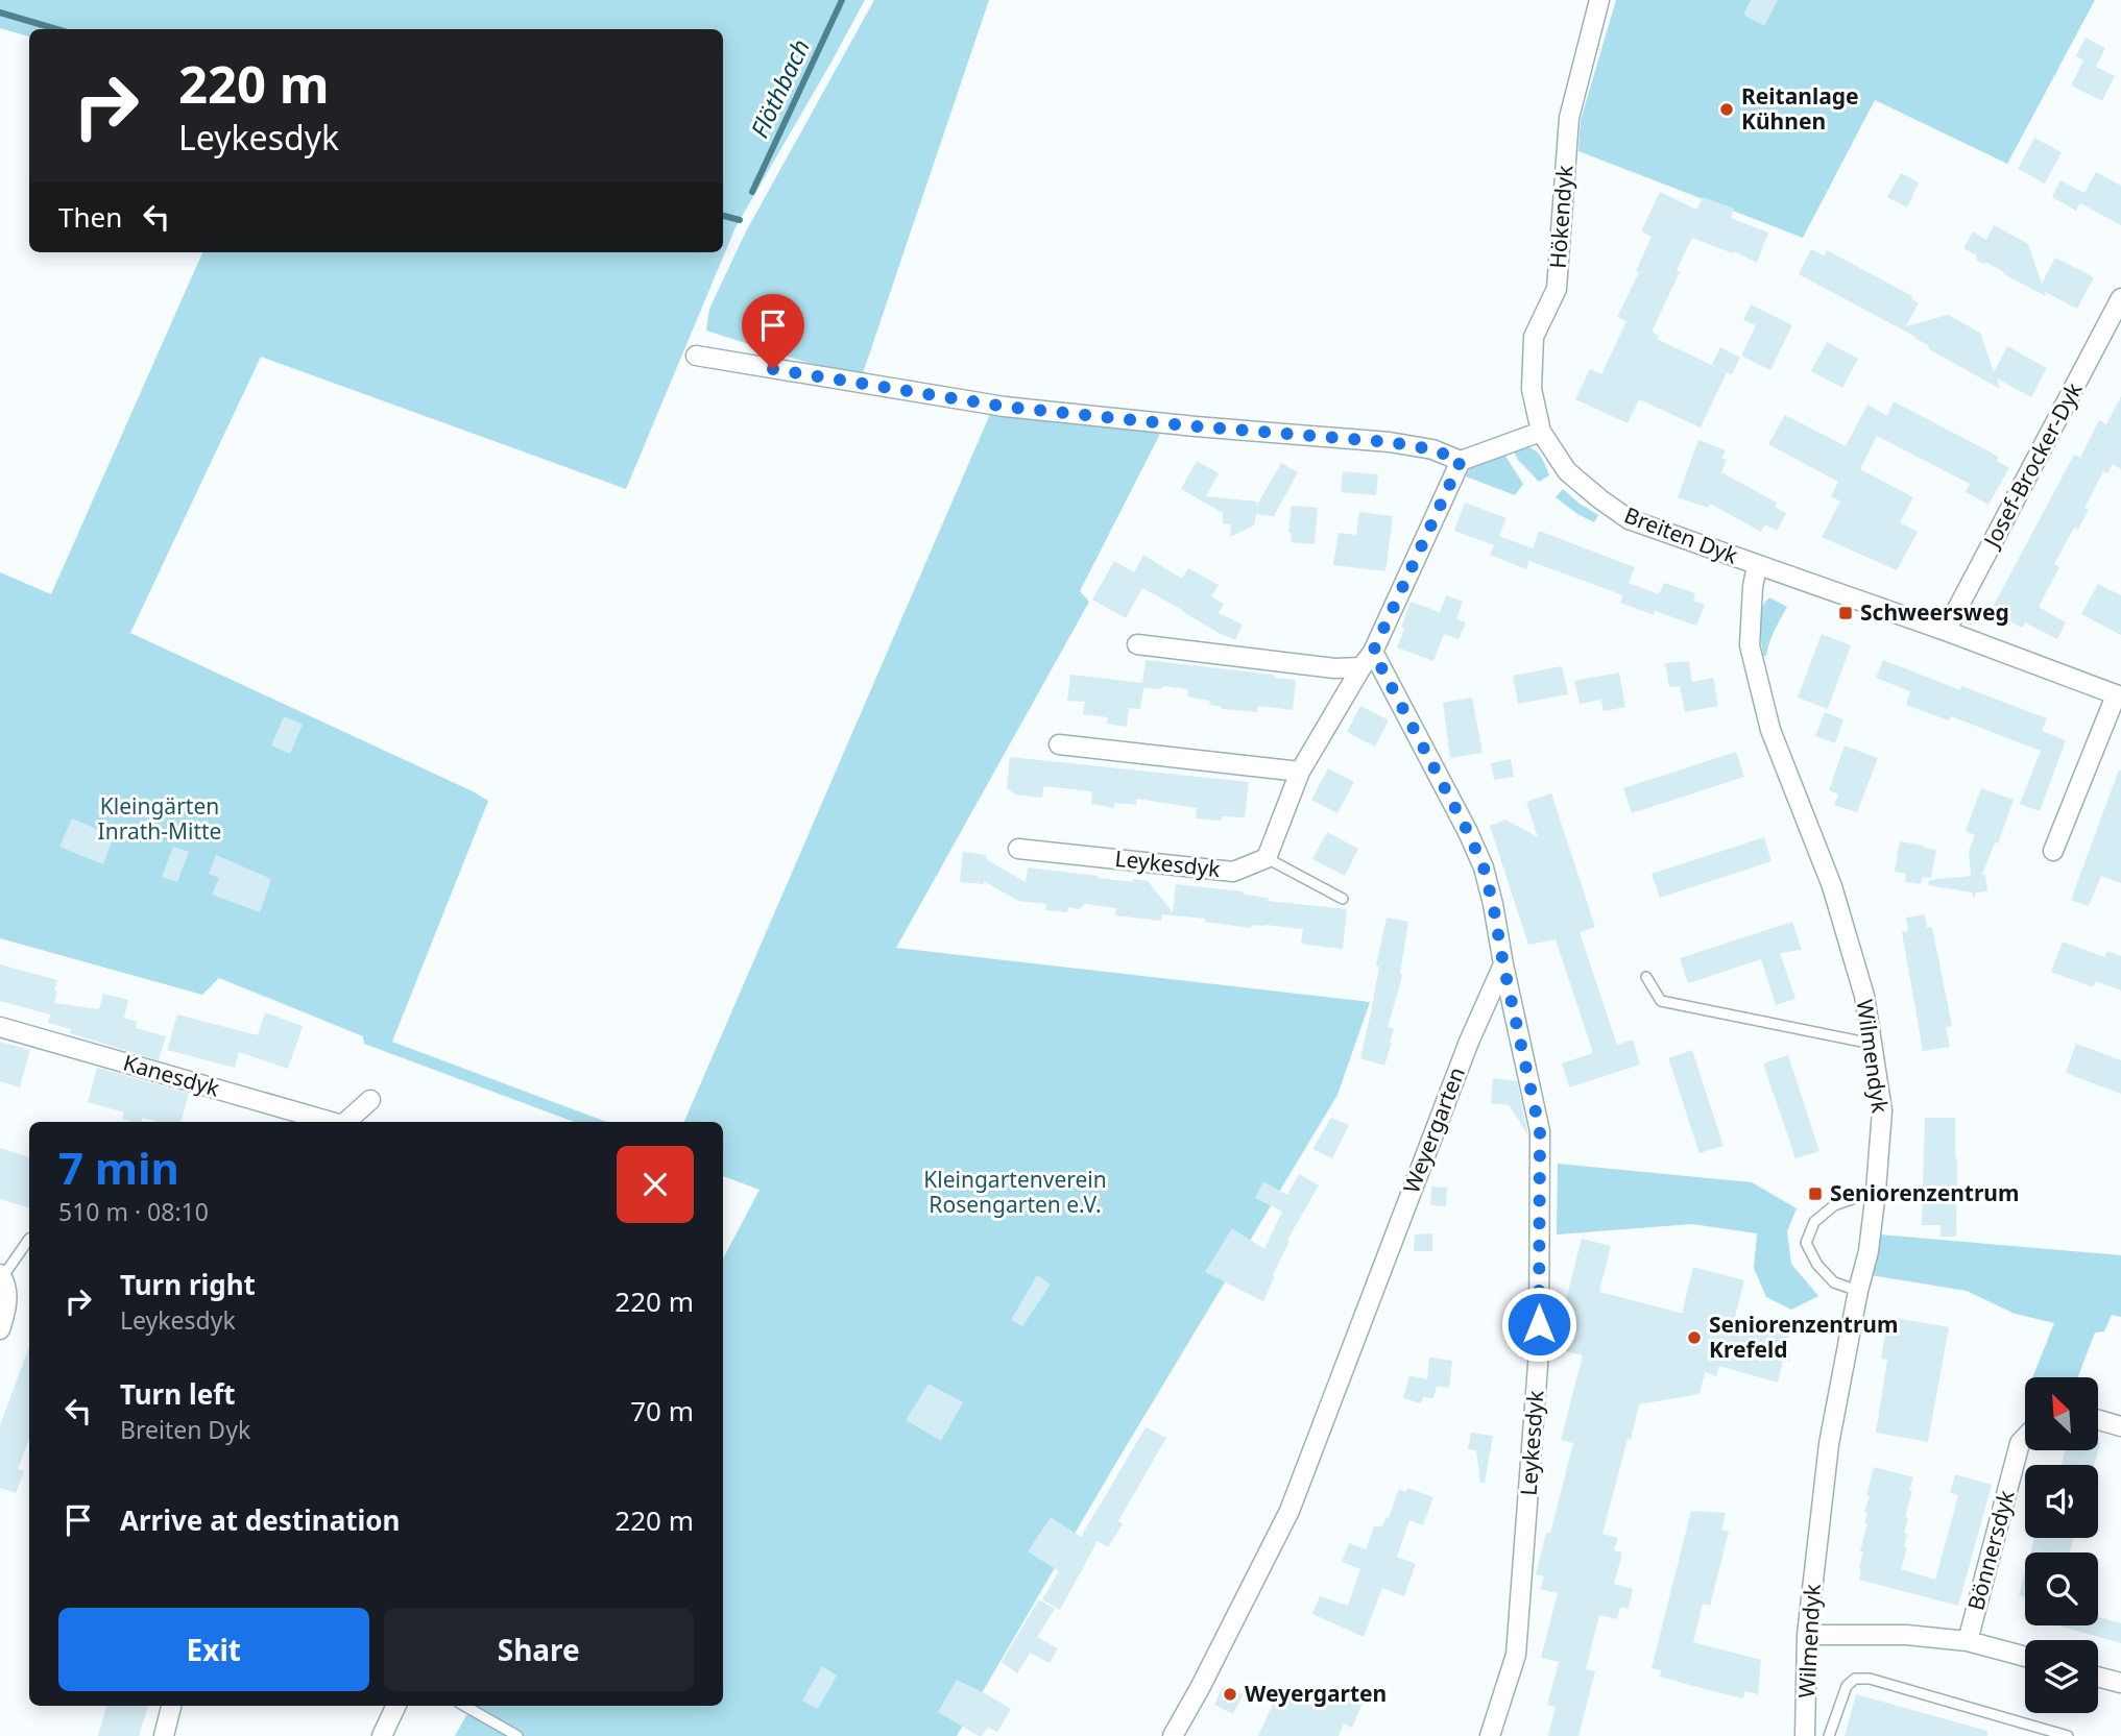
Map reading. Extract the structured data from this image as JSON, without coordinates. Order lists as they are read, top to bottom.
{
  "streets": {
    "street": [
      "Hökendyk",
      "Josef-Brocker-Dyk",
      "Breiten Dyk",
      "Leykesdyk",
      "Wilmendyk",
      "Kanesdyk",
      "Weyergarten",
      "Bönnersdyk"
    ]
  },
  "crossings": [
    ["Hökendyk", "Breiten Dyk"],
    ["Josef-Brocker-Dyk", "Breiten Dyk"],
    ["Breiten Dyk", "Wilmendyk"],
    ["Leykesdyk", "Weyergarten"],
    ["Wilmendyk", "Bönnersdyk"]
  ],
  "water": ["Flöthbach"],
  "parks": ["Kleingärten Inrath-Mitte", "Kleingartenverein Rosengarten e.V."],
  "places": {
    "other": ["Reitanlage Kühnen", "Seniorenzentrum Krefeld", "Weyergarten"],
    "transit": ["Schweersweg", "Seniorenzentrum"]
  },
  "north": "top left",
  "page": {
    "turn": ["220 m", "Leykesdyk"],
    "then": "Then",
    "heading": ["7 min", "510 m · 08:10"],
    "list": [
      {
        "name": "Turn right",
        "note": "Leykesdyk",
        "value": "220 m"
      },
      {
        "name": "Turn left",
        "note": "Breiten Dyk",
        "value": "70 m"
      },
      {
        "name": "Arrive at destination",
        "value": "220 m"
      }
    ],
    "buttons": ["Exit", "Share"]
  }
}
